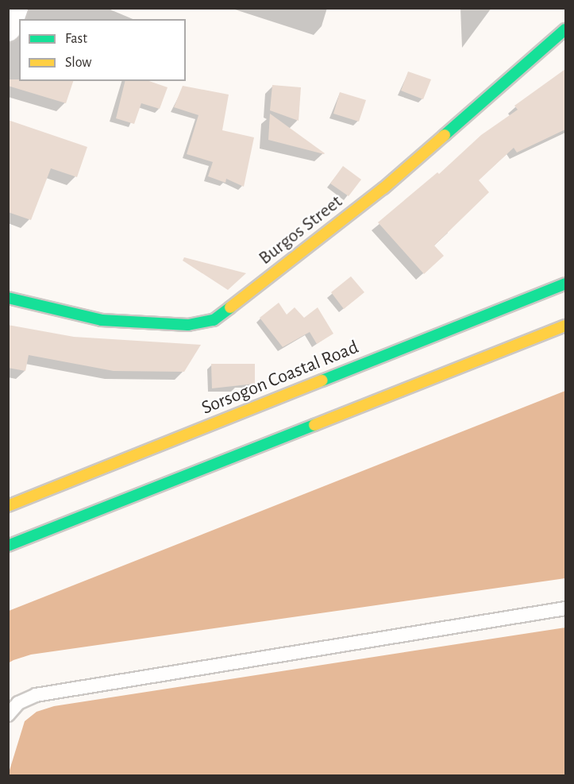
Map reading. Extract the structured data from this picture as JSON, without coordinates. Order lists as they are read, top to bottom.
{
  "streets": {
    "main road": ["Burgos Street", "Sorsogon Coastal Road"]
  },
  "legend": ["Fast", "Slow"]
}
